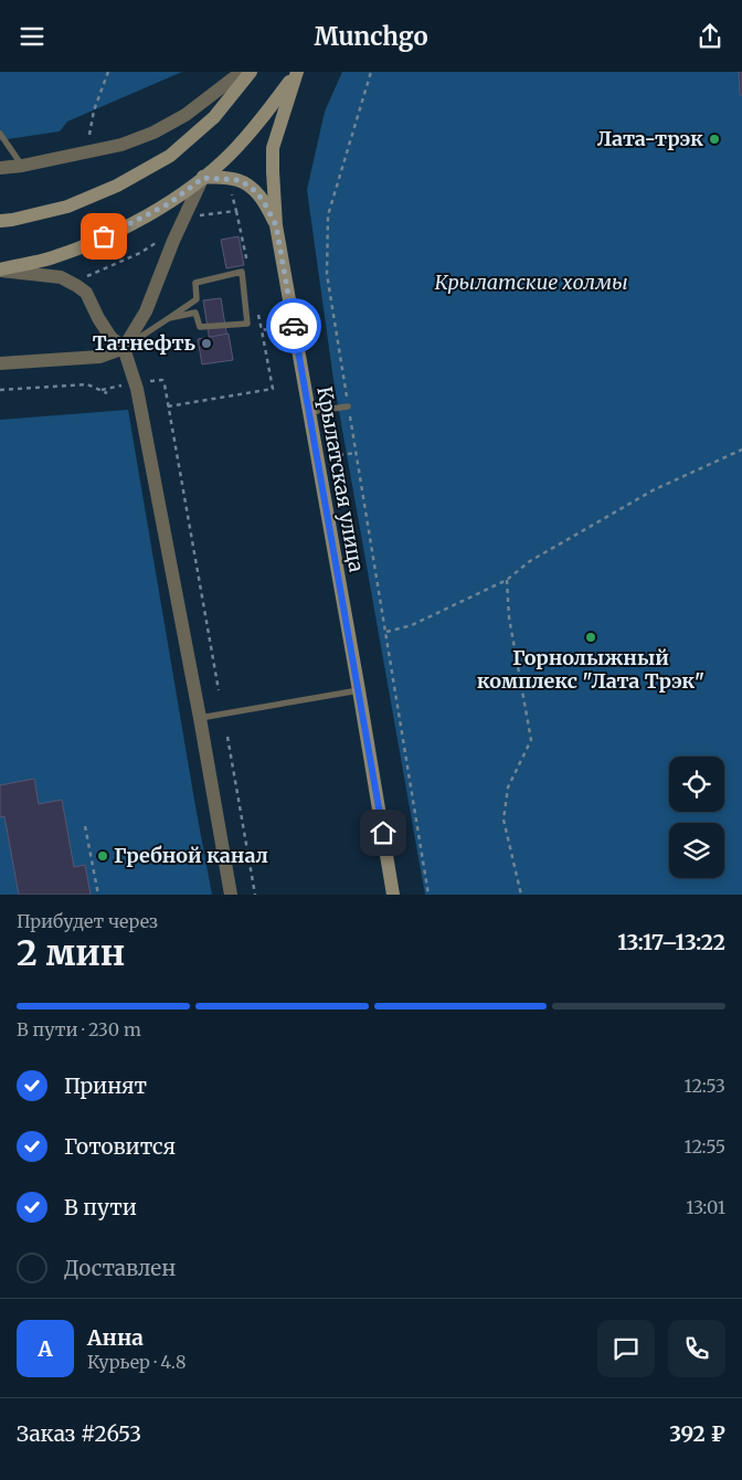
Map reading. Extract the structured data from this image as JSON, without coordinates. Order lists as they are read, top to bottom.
{
  "streets": {
    "main road": ["Крылатская улица"]
  },
  "parks": ["Крылатские холмы"],
  "places": [
    "Лата-трэк",
    "Татнефть",
    "Горнолыжный комплекс \"Лата Трэк\"",
    "Гребной канал"
  ],
  "page": {
    "header": "Munchgo",
    "heading": ["2 мин", "Прибудет через", "13:17–13:22"],
    "panel": [
      "Анна",
      "Курьер · 4.8",
      "Заказ #2653",
      "392 ₽"
    ],
    "bar": "В пути · 230 m",
    "list": [
      ["Принят", "12:53"],
      ["Готовится", "12:55"],
      ["В пути", "13:01"],
      "Доставлен"
    ],
    "round": "А"
  }
}
